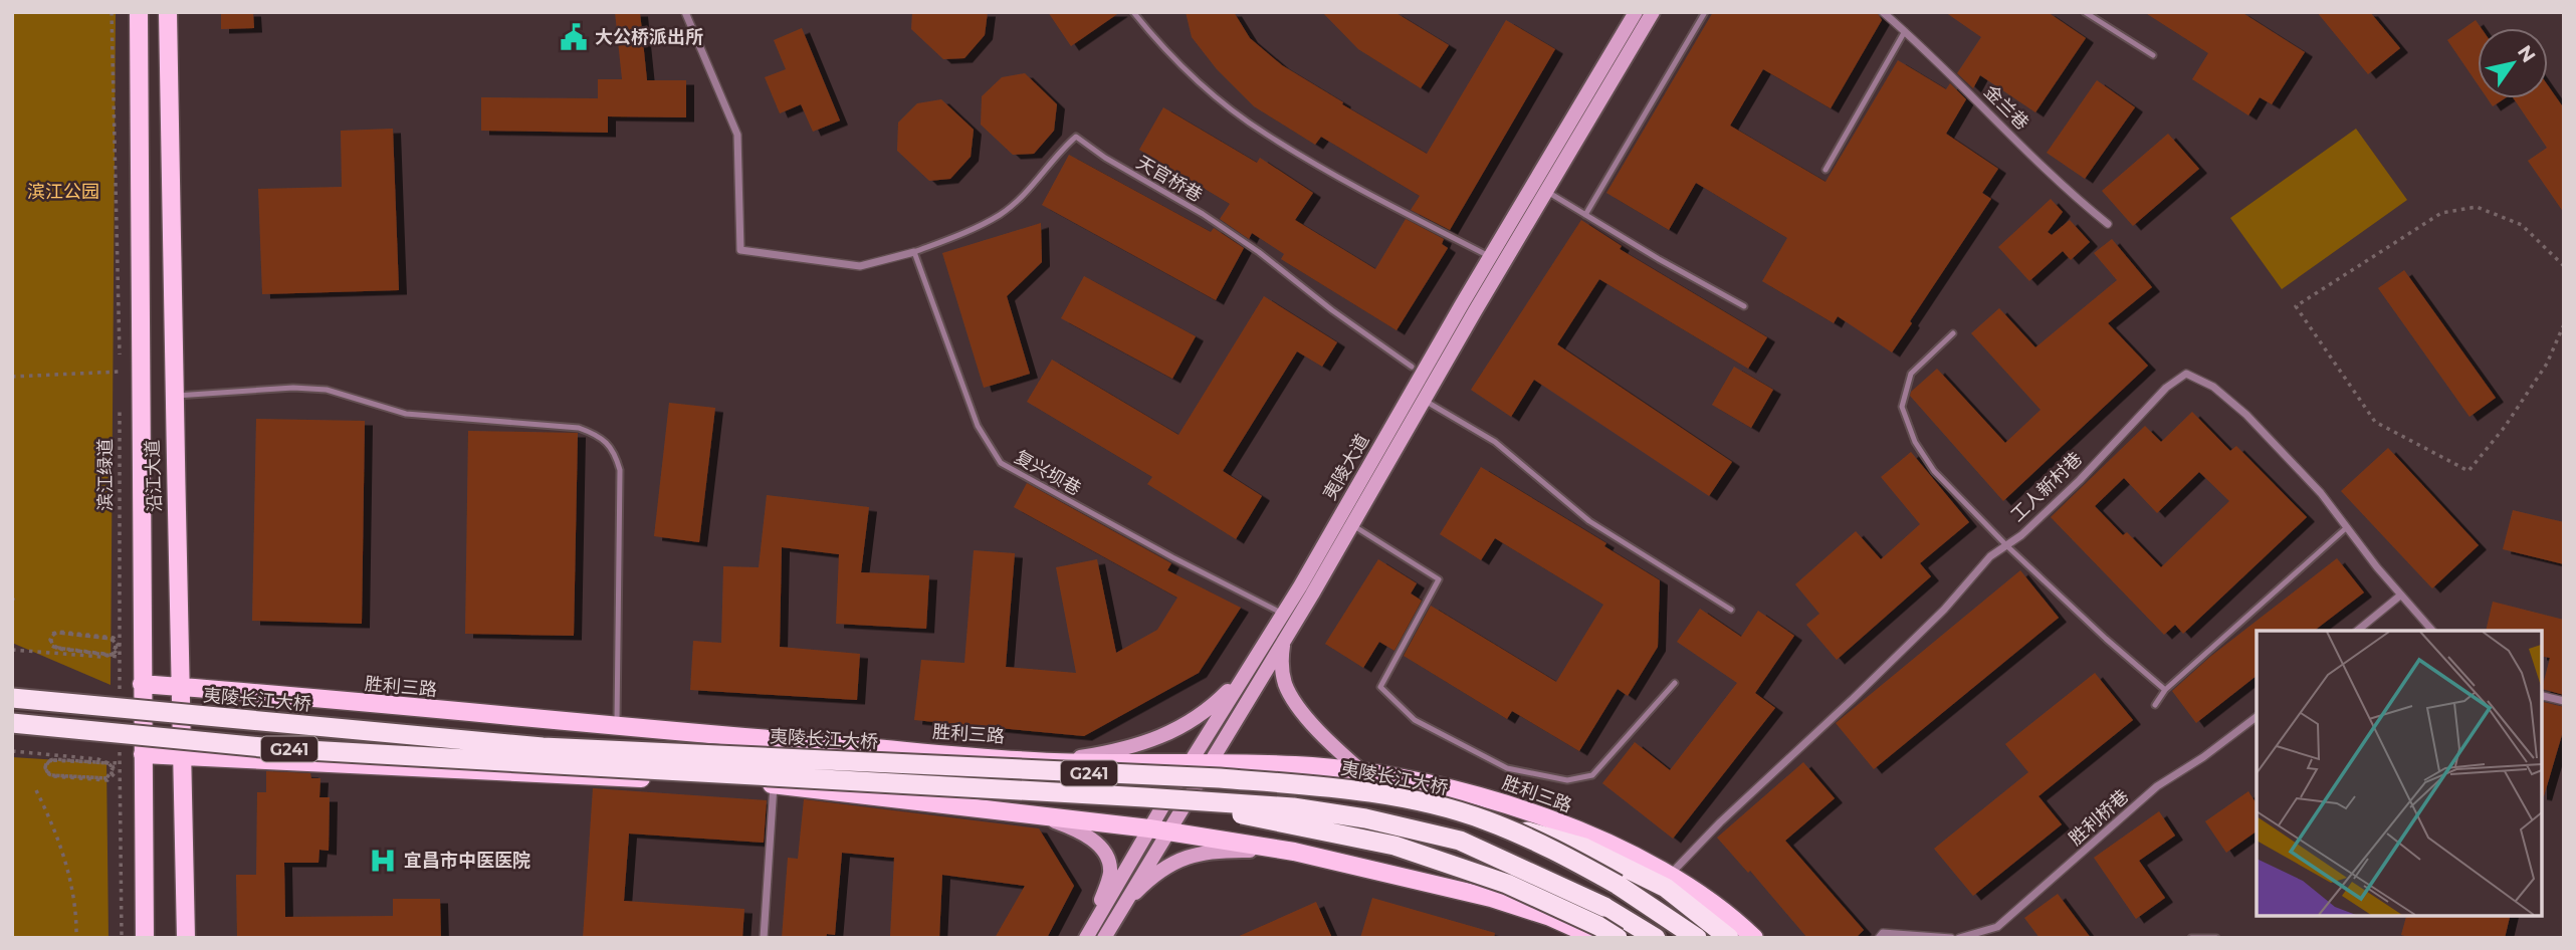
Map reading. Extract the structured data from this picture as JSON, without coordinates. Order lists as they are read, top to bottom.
{
  "streets": {
    "highway": ["夷陵长江大桥", "G241"],
    "main road": ["夷陵大道", "沿江大道", "胜利三路"],
    "street": ["金兰巷", "工人新村巷", "胜利桥巷"],
    "lane": ["天官桥巷", "复兴坝巷"],
    "path": ["滨江绿道"]
  },
  "crossings": [
    ["天官桥巷", "复兴坝巷"],
    ["夷陵大道", "复兴坝巷"],
    ["夷陵大道", "胜利三路"],
    ["沿江大道", "胜利三路"],
    ["工人新村巷", "胜利三路"]
  ],
  "parks": ["滨江公园"],
  "places": {
    "public building": ["大公桥派出所"],
    "hospital": ["宜昌市中医医院"]
  },
  "north": "top right"
}
